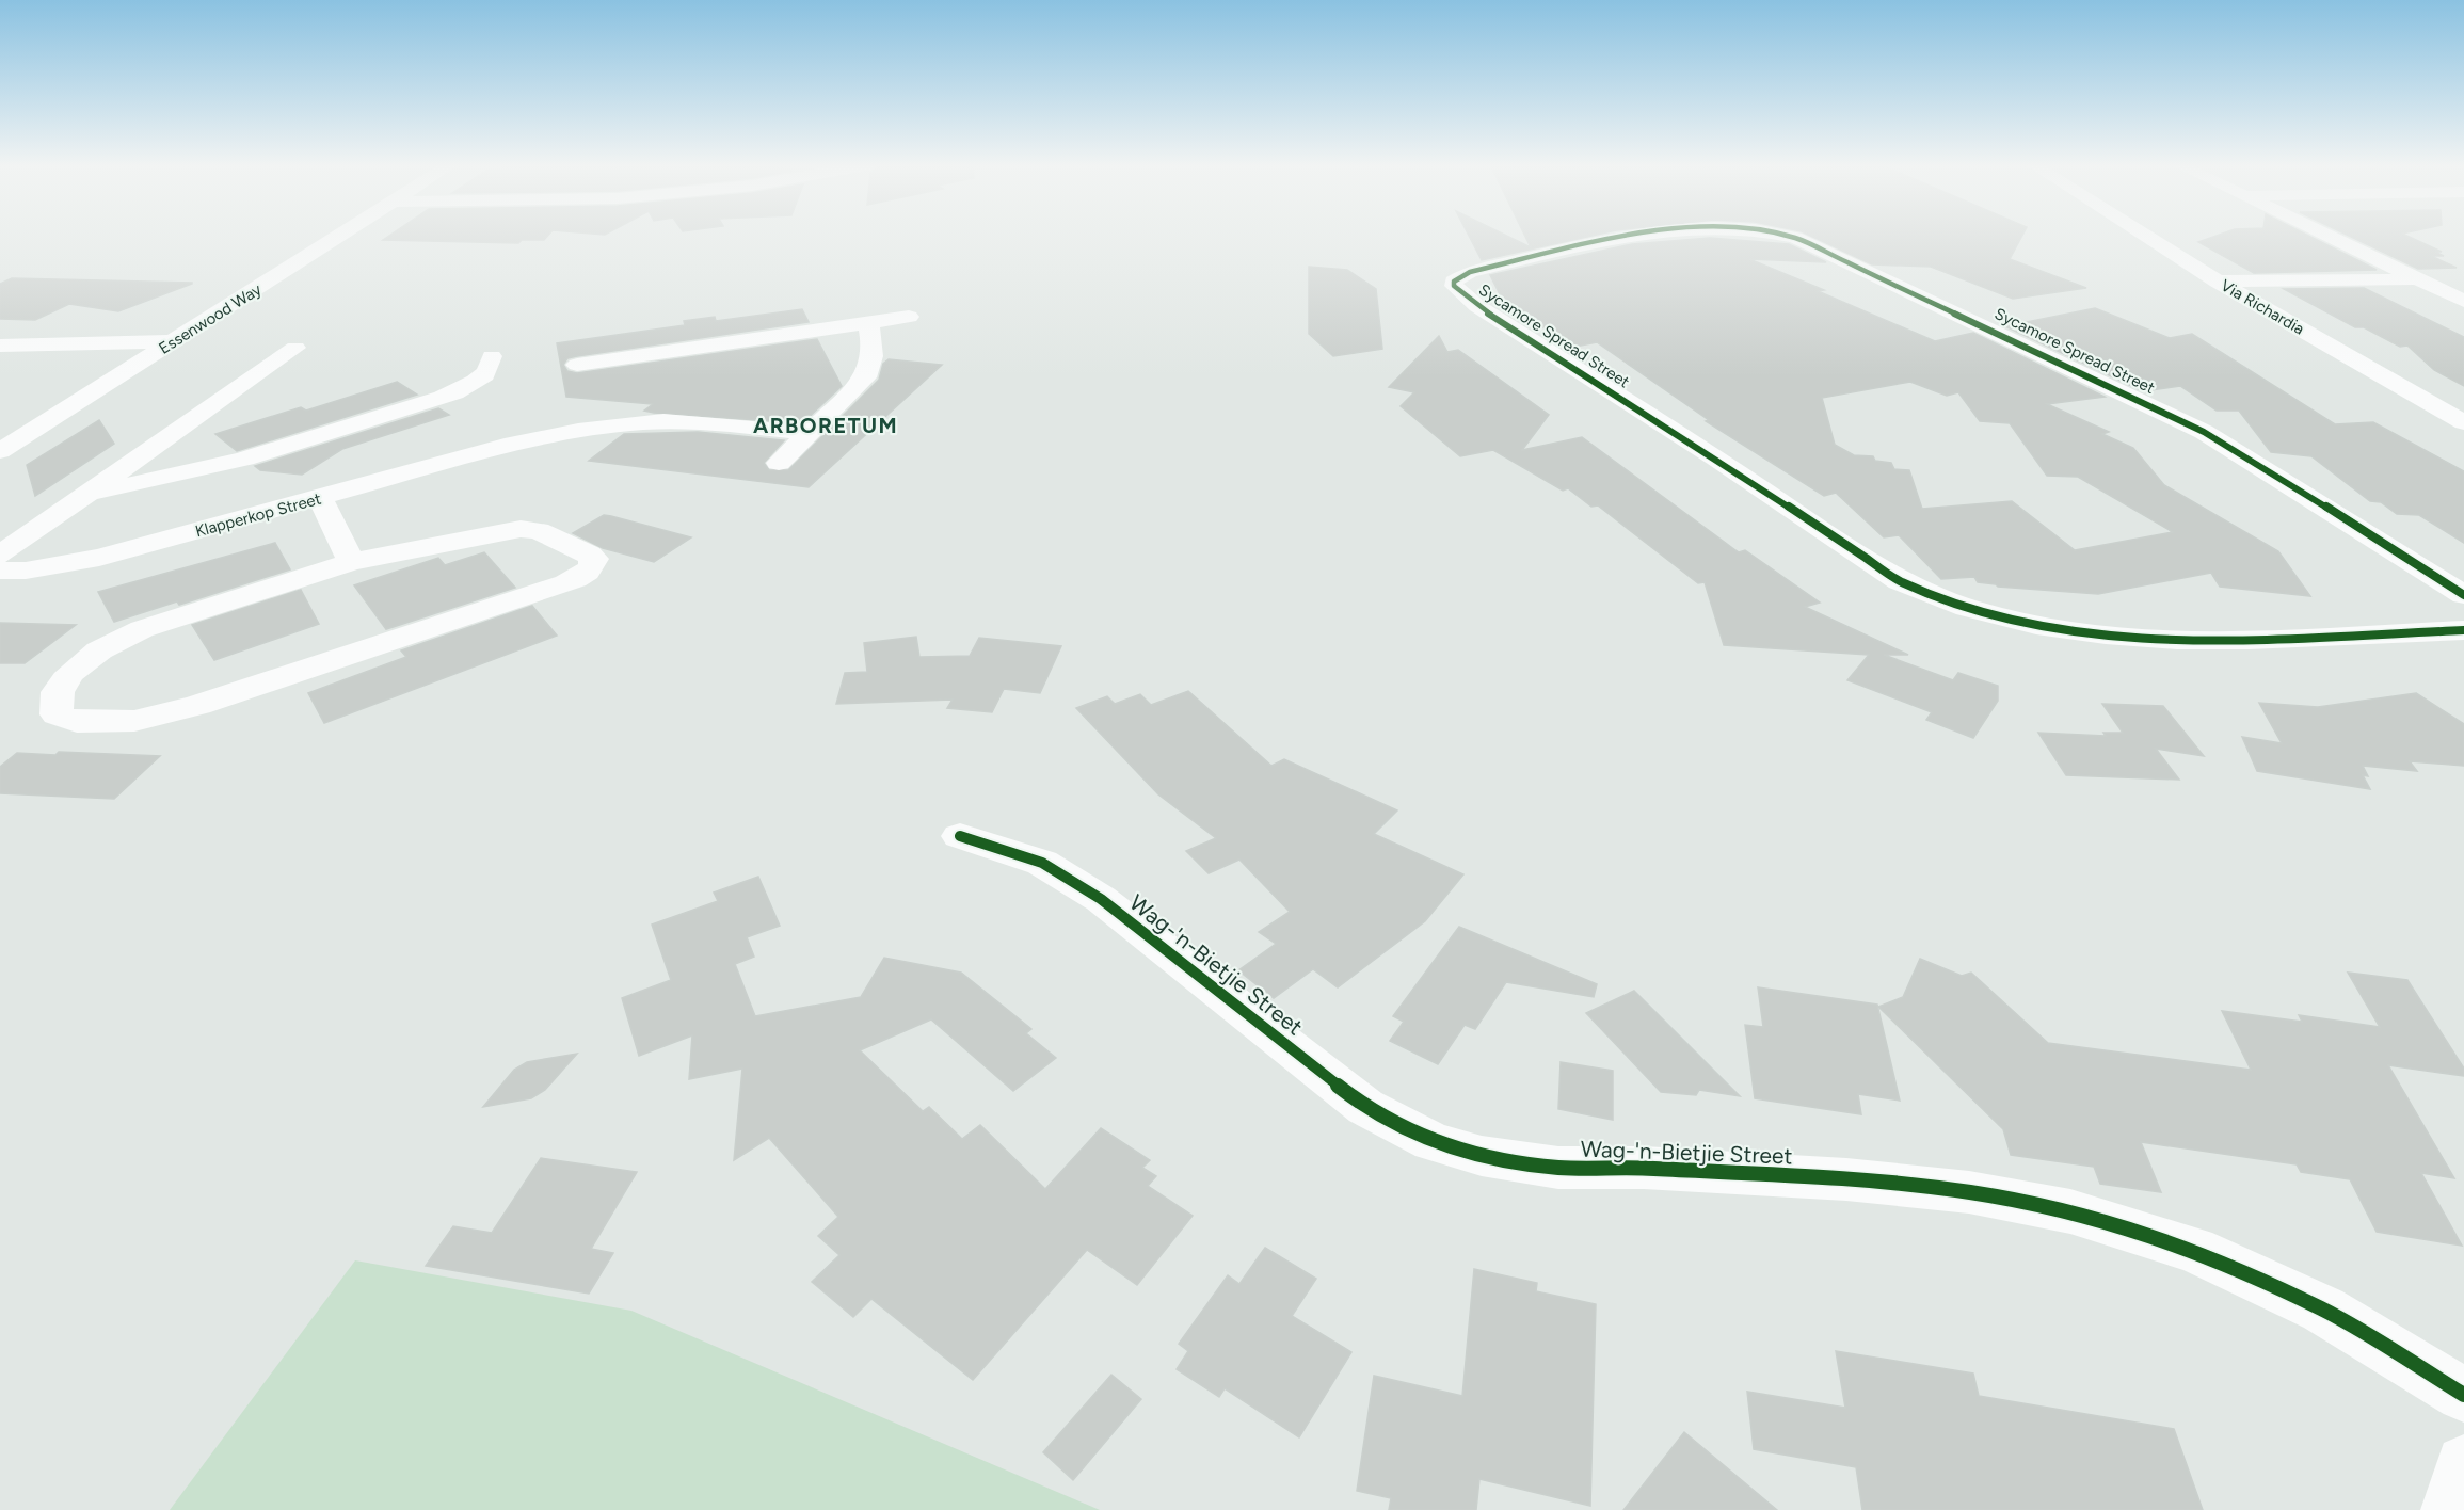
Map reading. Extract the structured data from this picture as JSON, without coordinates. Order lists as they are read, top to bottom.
{
  "streets": {
    "street": [
      "Via Richardia",
      "Essenwood Way",
      "Sycamore Spread Street",
      "Klapperkop Street",
      "Wag-'n-Bietjie Street"
    ]
  },
  "districts": ["ARBORETUM"]
}
